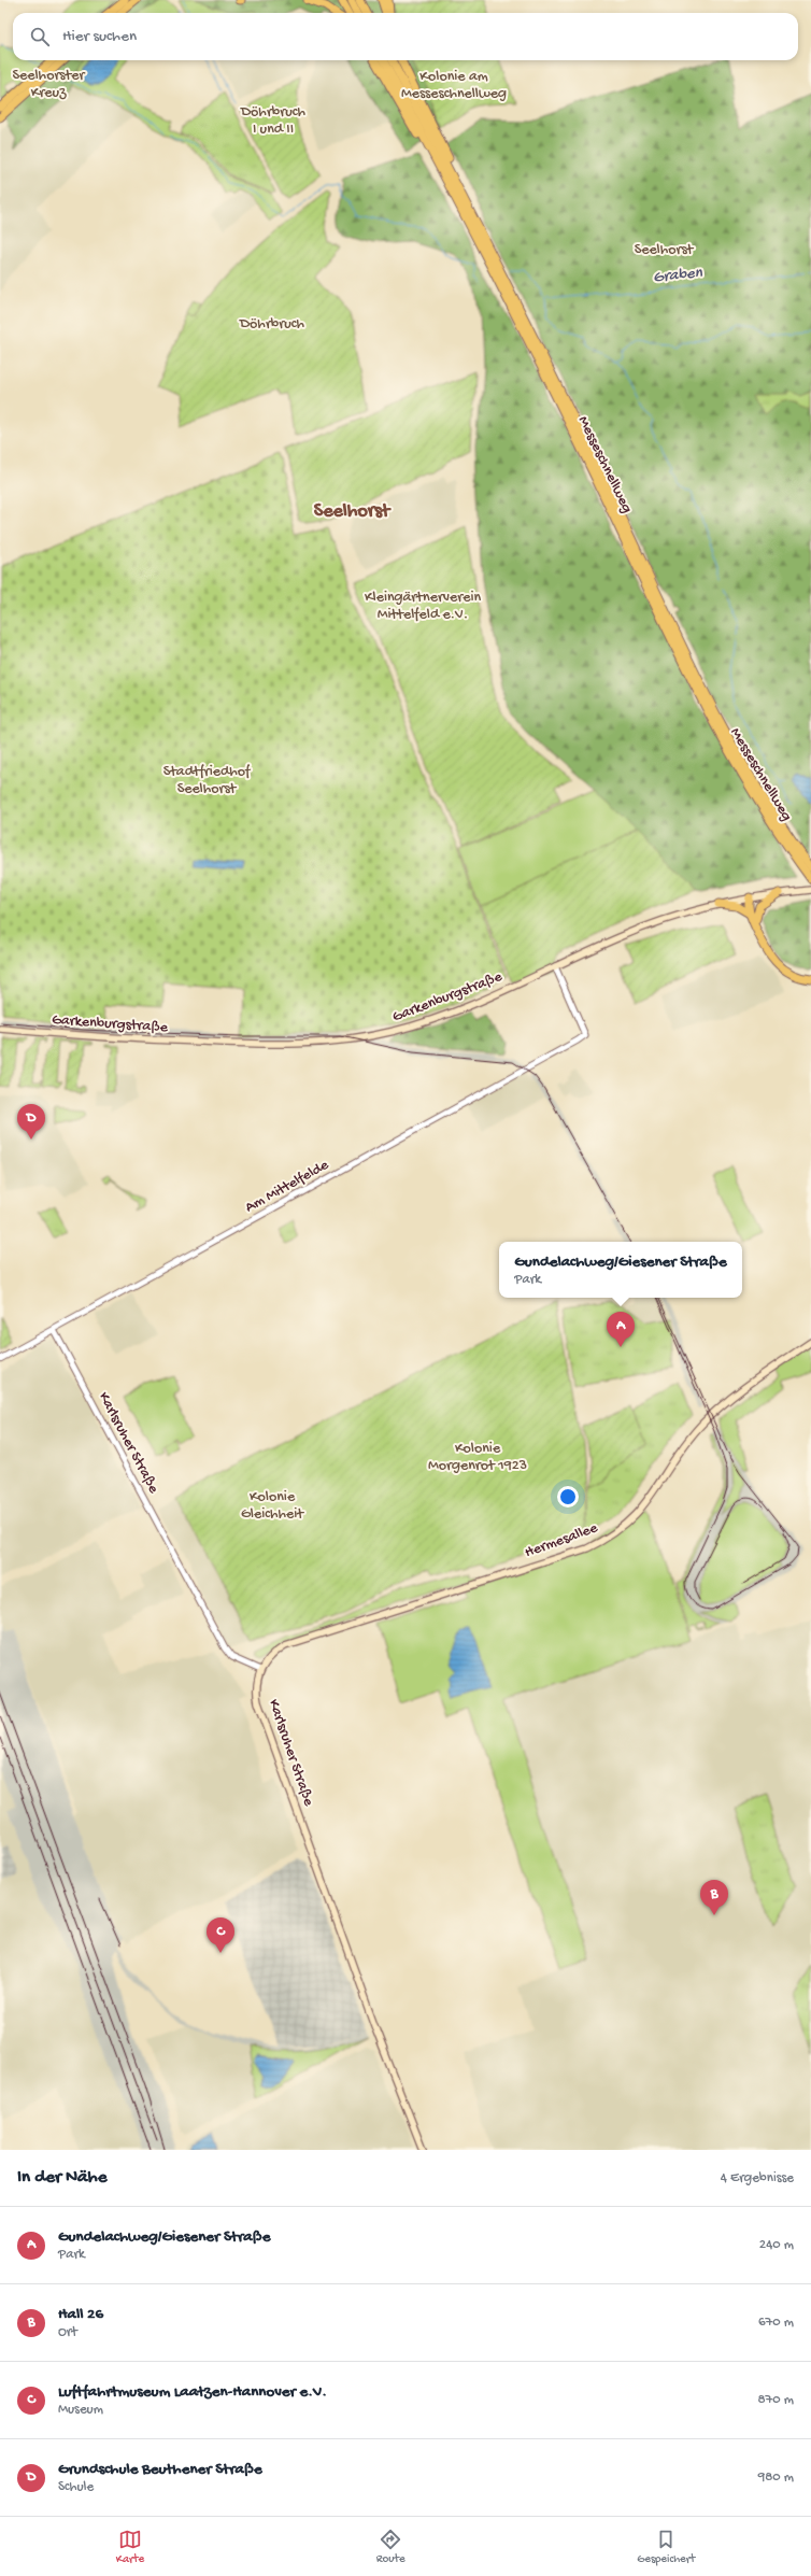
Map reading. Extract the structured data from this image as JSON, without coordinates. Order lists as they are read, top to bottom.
{
  "streets": {
    "highway": ["Messeschnellweg"],
    "main road": ["Garkenburgstraße", "Karlsruher Straße", "Hermesallee"],
    "street": ["Am Mittelfelde"]
  },
  "crossings": [
    ["Garkenburgstraße", "Am Mittelfelde"],
    ["Am Mittelfelde", "Karlsruher Straße"],
    ["Karlsruher Straße", "Hermesallee"]
  ],
  "districts": ["Seelhorst"],
  "water": ["Graben"],
  "parks": [
    "Seelhorster Kreuz",
    "Kolonie am Messeschnellweg",
    "Döhrbruch I und II",
    "Seelhorst",
    "Döhrbruch",
    "Kleingärtnerverein Mittelfeld e.V.",
    "Stadtfriedhof Seelhorst",
    "Kolonie Morgenrot 1923",
    "Kolonie Gleichheit"
  ],
  "page": {
    "search": "Hier suchen",
    "pins": [
      "D",
      "A",
      "B",
      "C"
    ],
    "popup": ["Gundelachweg/Giesener Straße", "Park"],
    "heading": ["In der Nähe", "4 Ergebnisse"],
    "list": [
      {
        "mark": "A",
        "name": "Gundelachweg/Giesener Straße",
        "note": "Park",
        "value": "240 m"
      },
      {
        "mark": "B",
        "name": "Hall 26",
        "note": "Ort",
        "value": "670 m"
      },
      {
        "mark": "C",
        "name": "Luftfahrtmuseum Laatzen-Hannover e.V.",
        "note": "Museum",
        "value": "870 m"
      },
      {
        "mark": "D",
        "name": "Grundschule Beuthener Straße",
        "note": "Schule",
        "value": "980 m"
      }
    ],
    "nav": ["Karte", "Route", "Gespeichert"]
  }
}
